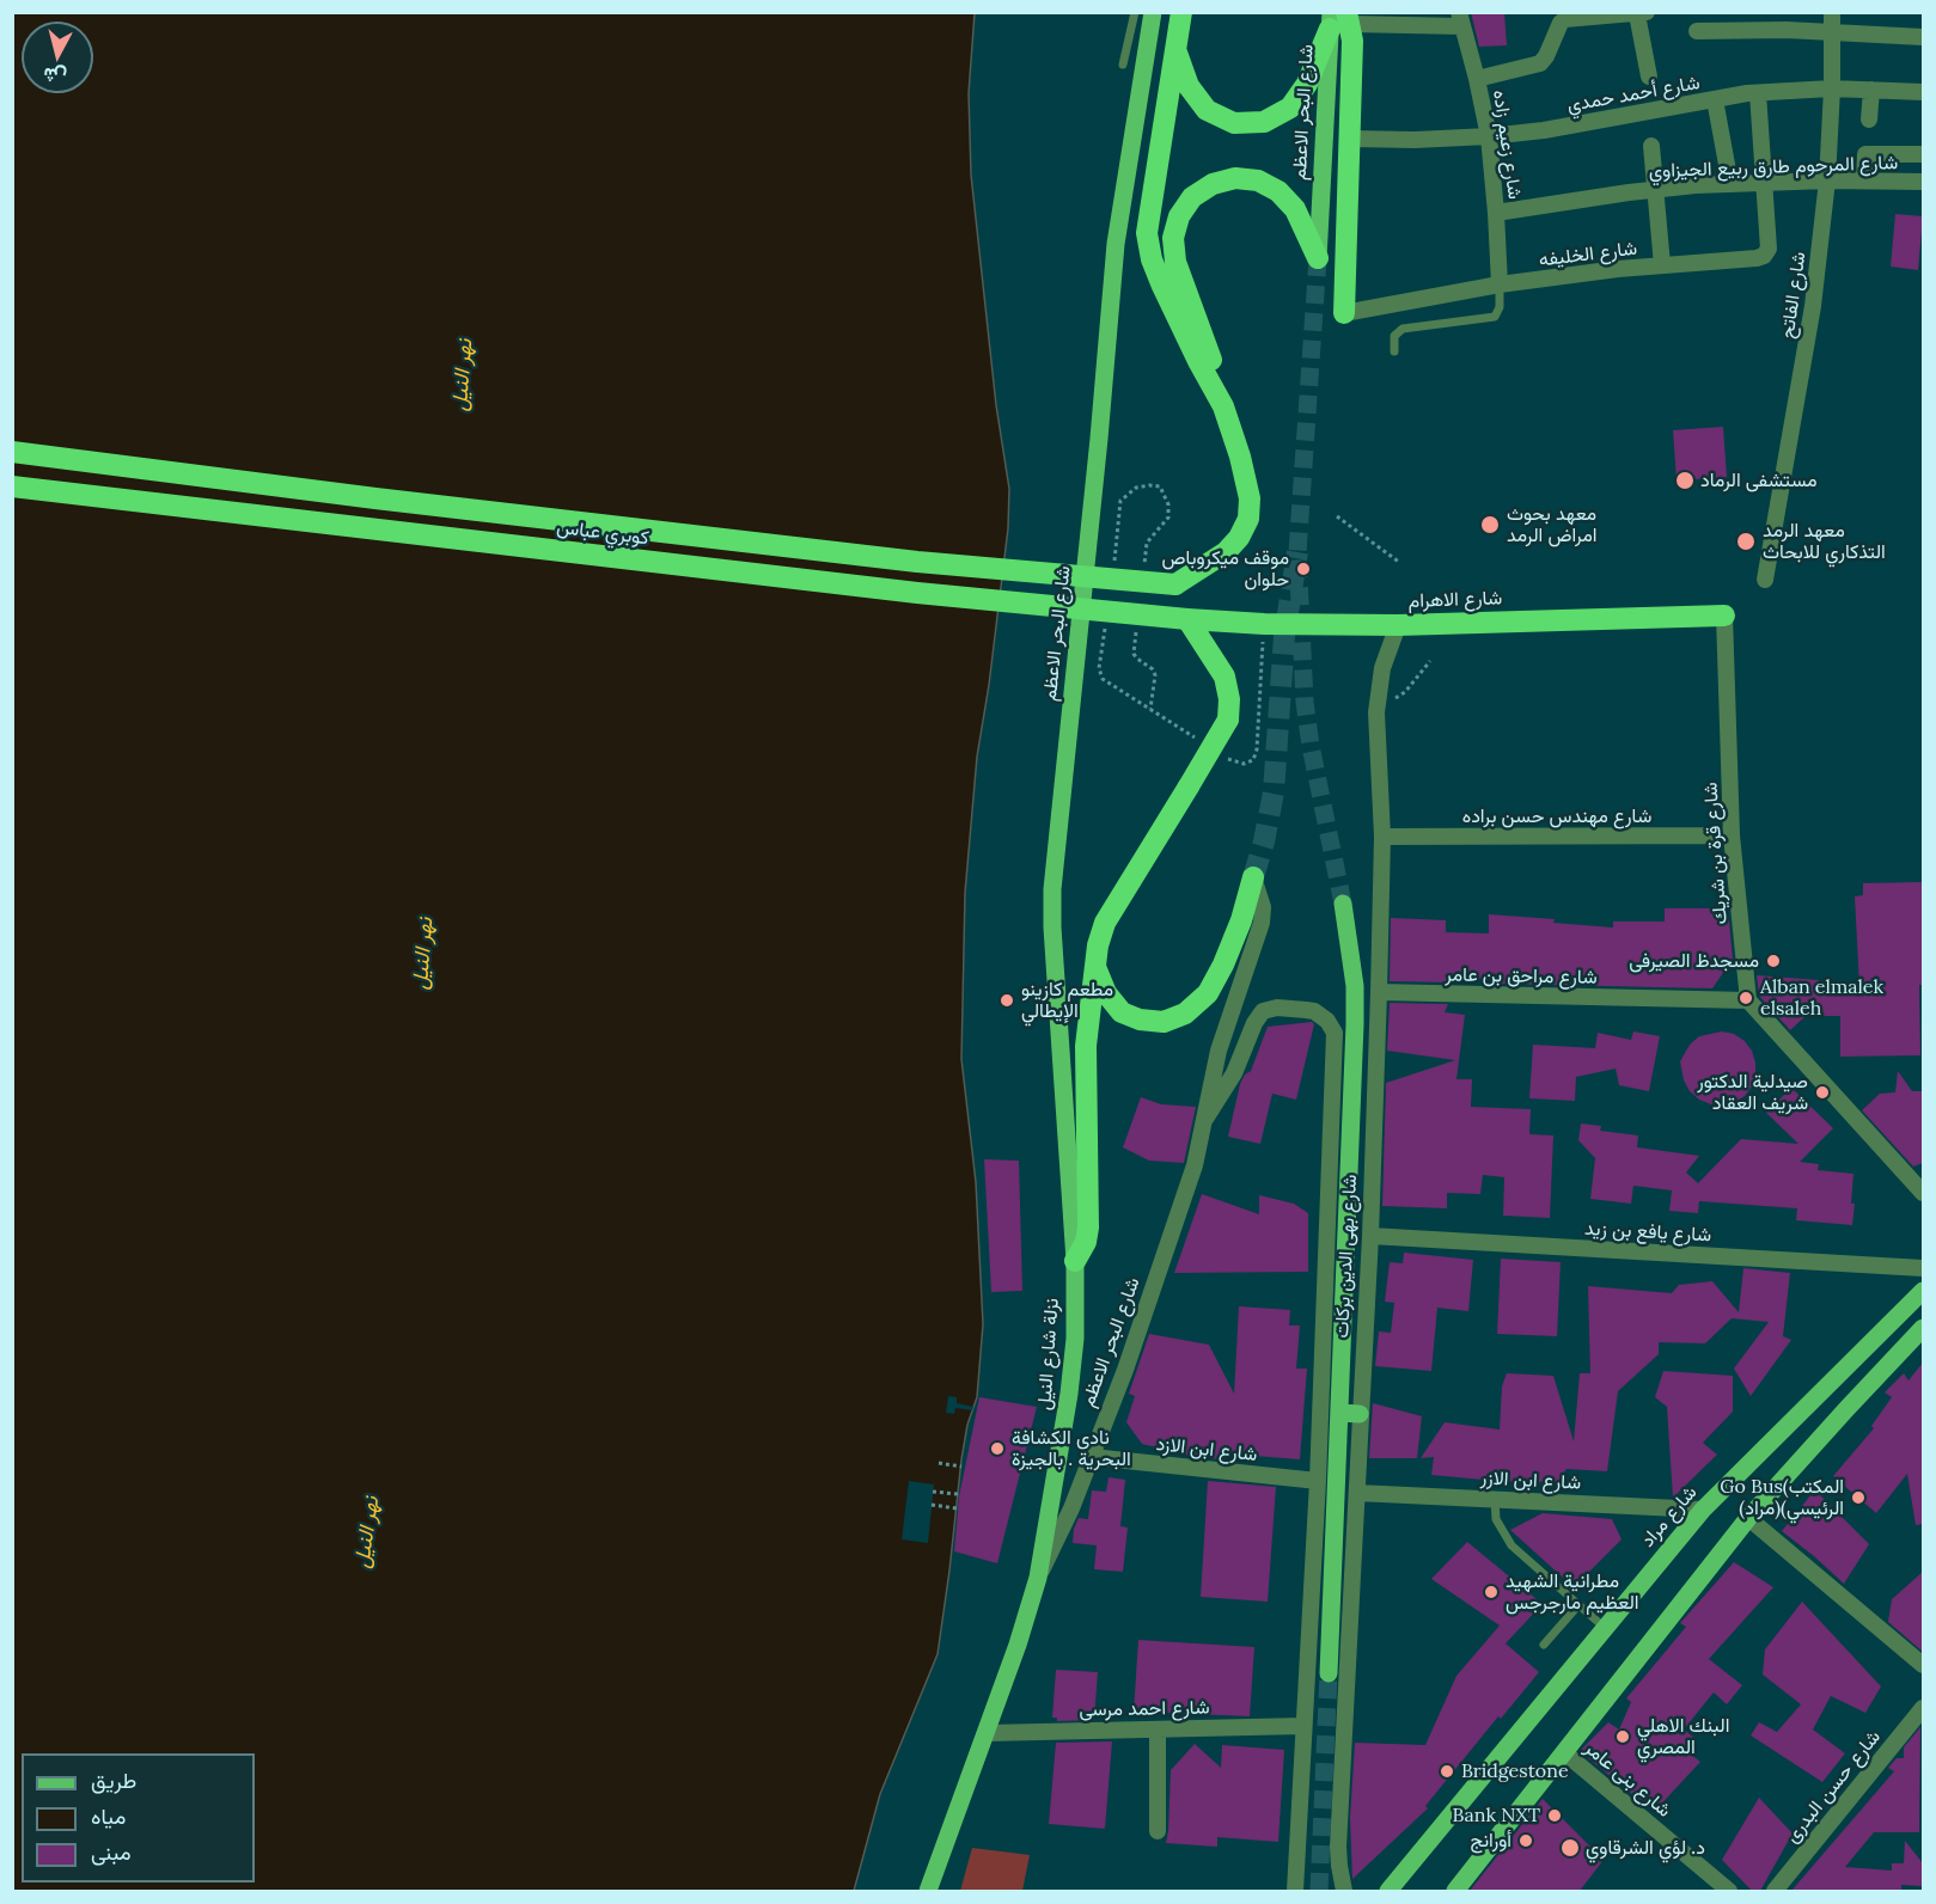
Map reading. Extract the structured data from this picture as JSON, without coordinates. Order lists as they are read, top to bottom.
{
  "streets": {
    "highway": ["كوبري عباس", "شارع الاهرام"],
    "main road": [
      "شارع البحر الاعظم",
      "شارع بهى الدين بركات",
      "نزلة شارع النيل",
      "شارع مراد"
    ],
    "street": [
      "شارع أحمد حمدي",
      "شارع زعيم زاده",
      "شارع المرحوم طارق ربيع الجيزاوي",
      "شارع الخليفه",
      "شارع الفاتح",
      "شارع مهندس حسن براده",
      "شارع قرة بن شريك",
      "شارع مراحق بن عامر",
      "شارع يافع بن زيد",
      "شارع ابن الازد",
      "شارع ابن الازر",
      "شارع احمد مرسى",
      "شارع بنى عامر",
      "شارع حسن البدرى"
    ]
  },
  "crossings": [
    ["شارع أحمد حمدي", "شارع زعيم زاده"],
    ["شارع أحمد حمدي", "شارع الفاتح"],
    ["شارع البحر الاعظم", "نزلة شارع النيل"],
    ["شارع البحر الاعظم", "شارع ابن الازد"],
    ["شارع البحر الاعظم", "شارع احمد مرسى"],
    ["شارع زعيم زاده", "شارع المرحوم طارق ربيع الجيزاوي"],
    ["شارع زعيم زاده", "شارع الخليفه"],
    ["شارع المرحوم طارق ربيع الجيزاوي", "شارع الخليفه"],
    ["شارع المرحوم طارق ربيع الجيزاوي", "شارع الفاتح"],
    ["كوبري عباس", "شارع الاهرام"],
    ["شارع الاهرام", "شارع قرة بن شريك"],
    ["شارع الاهرام", "شارع بهى الدين بركات"],
    ["شارع مهندس حسن براده", "شارع قرة بن شريك"],
    ["شارع مهندس حسن براده", "شارع بهى الدين بركات"],
    ["شارع قرة بن شريك", "شارع مراحق بن عامر"],
    ["شارع مراحق بن عامر", "شارع بهى الدين بركات"],
    ["شارع يافع بن زيد", "شارع بهى الدين بركات"],
    ["شارع بهى الدين بركات", "شارع ابن الازر"],
    ["شارع ابن الازر", "شارع مراد"]
  ],
  "water": ["نهر النيل"],
  "places": [
    "مستشفى الرماد",
    "معهد بحوث امراض الرمد",
    "معهد الرمد التذكاري للابحاث",
    "موقف ميكروباص حلوان",
    "مسجدظ الصيرفى",
    "Alban elmalek elsaleh",
    "مطعم كازينو الإيطالي",
    "صيدلية الدكتور شريف العقاد",
    "نادى الكشافة البحرية . بالجيزة",
    "Go Bus(المكتب الرئيسي)(مراد)",
    "مطرانية الشهيد العظيم مارجرجس",
    "البنك الاهلي المصري",
    "Bridgestone",
    "Bank NXT",
    "أورانج",
    "د. لؤي الشرقاوي"
  ],
  "legend": ["طريق", "مياه", "مبنى"],
  "north": "bottom"
}
